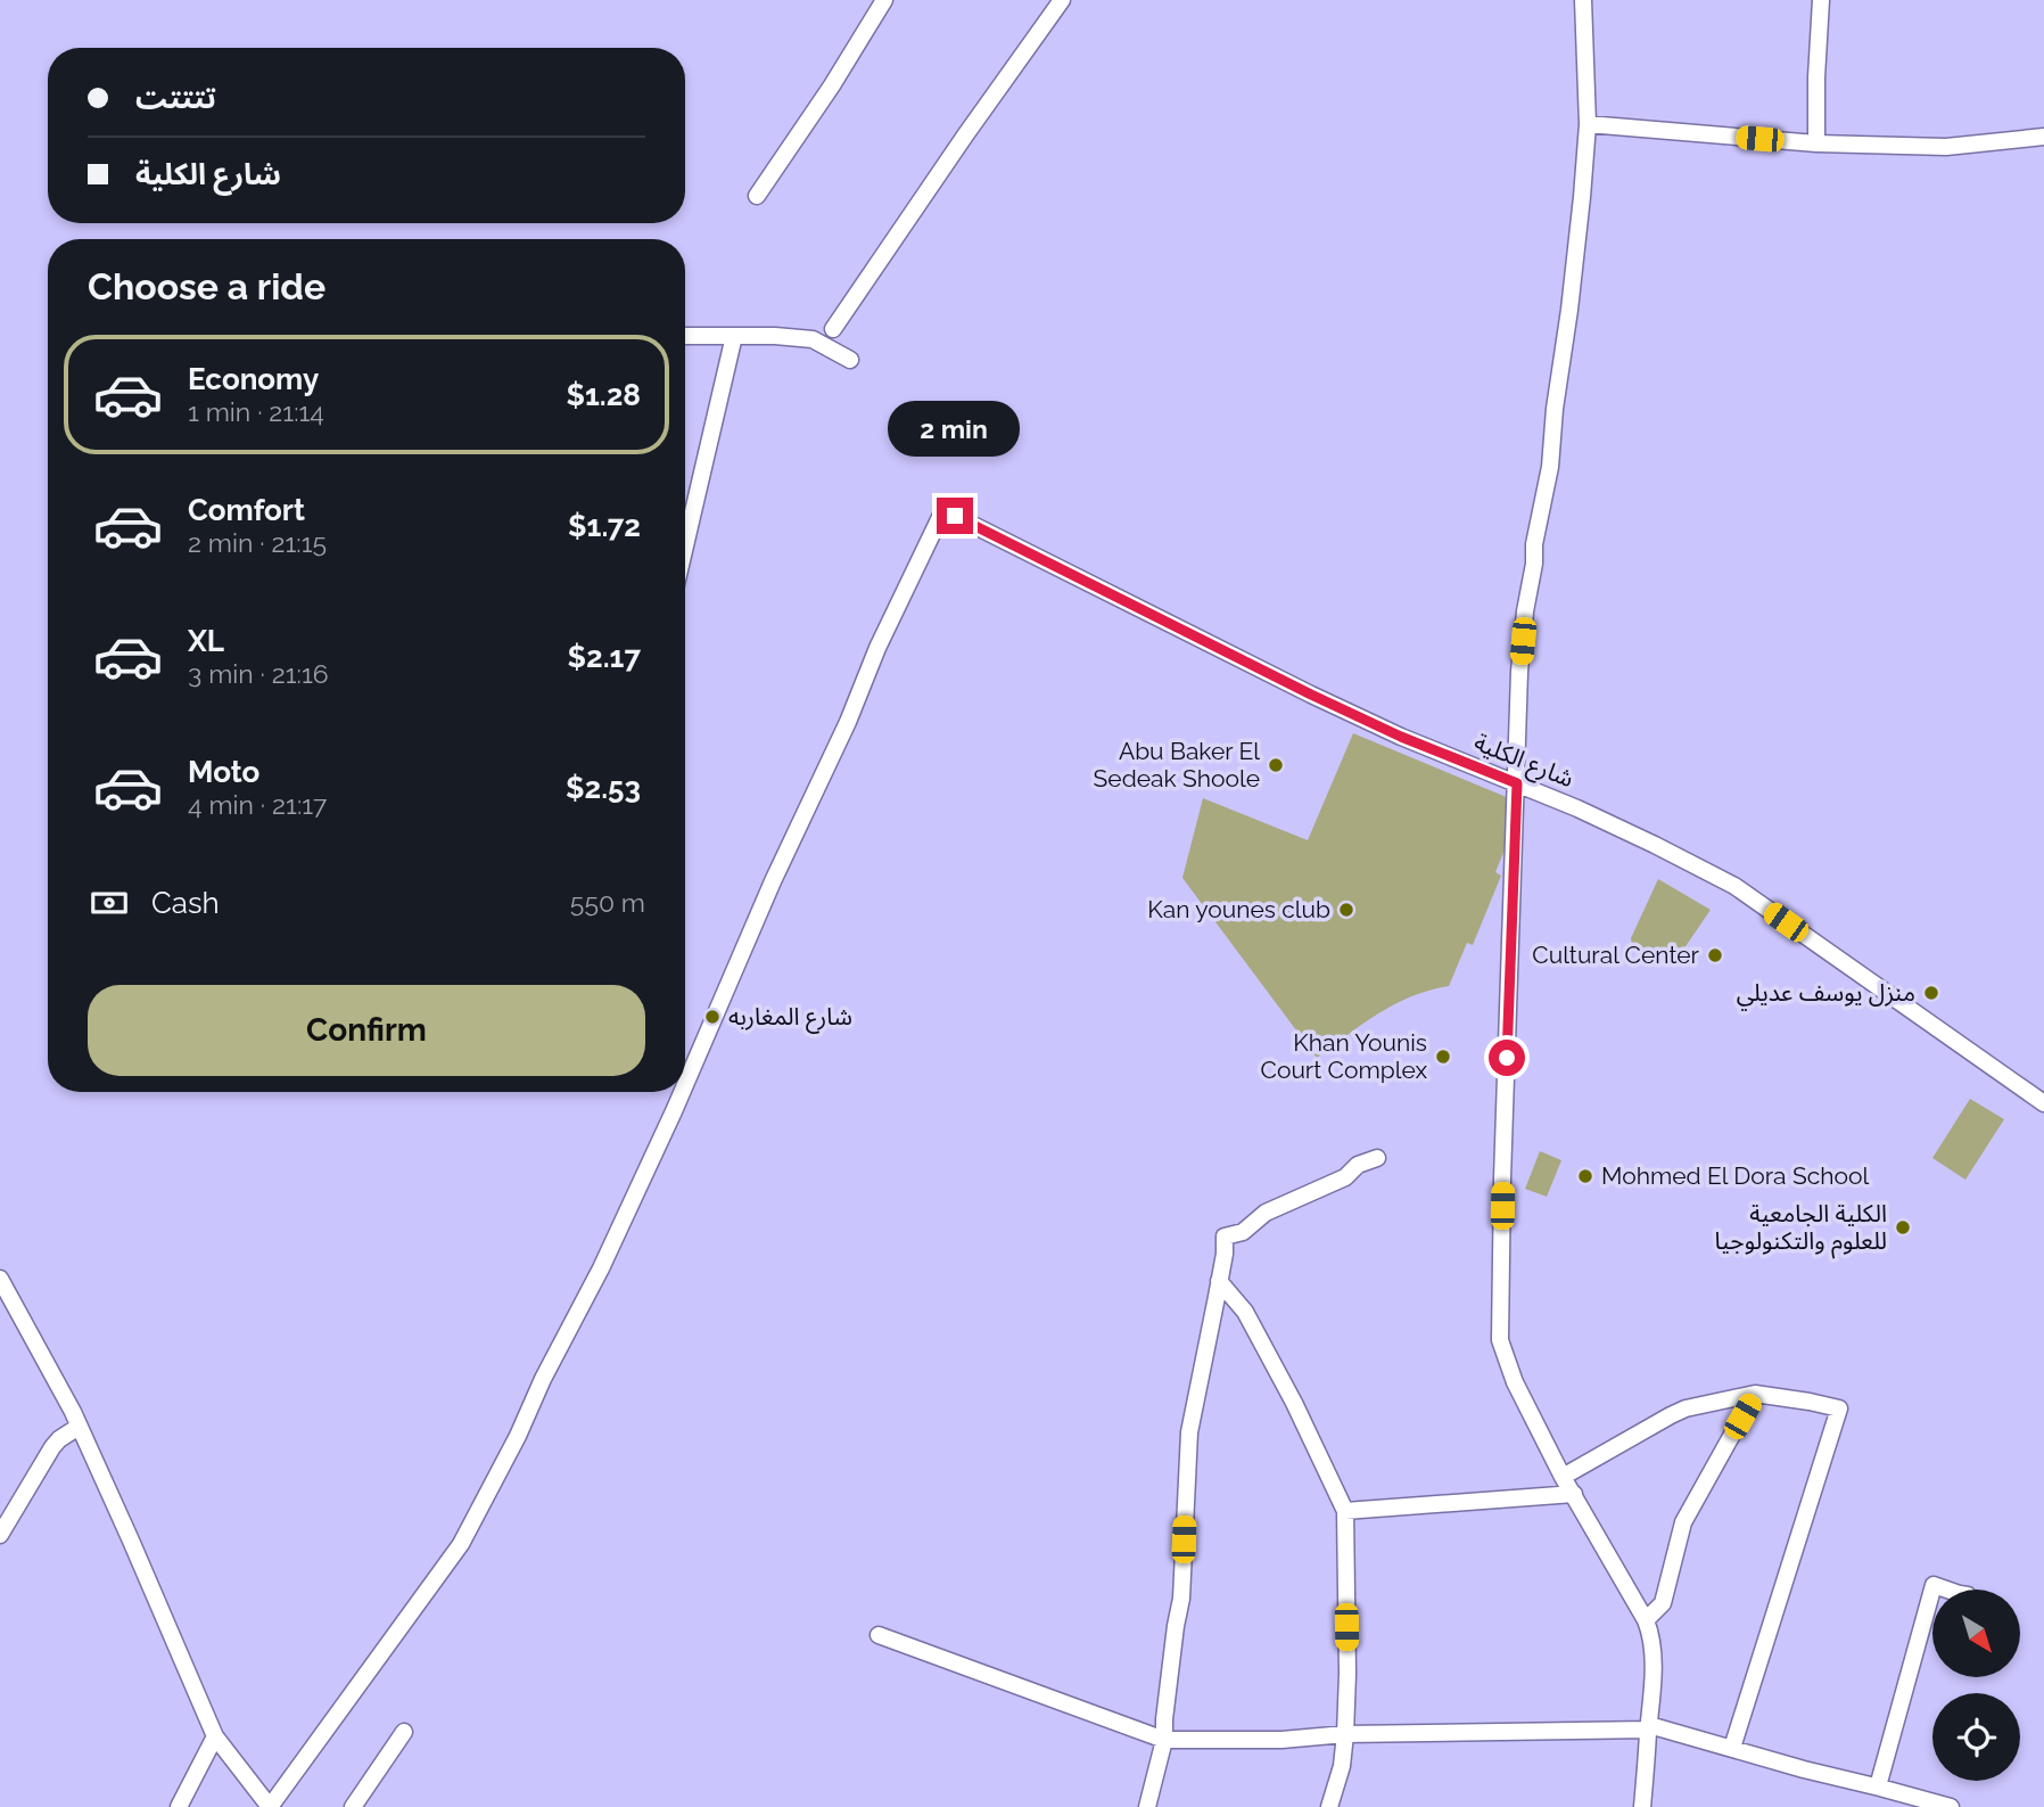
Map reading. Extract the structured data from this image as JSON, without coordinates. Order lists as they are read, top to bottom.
{
  "streets": {
    "street": ["شارع الكلية"]
  },
  "places": [
    "Abu Baker El Sedeak Shoole",
    "Kan younes club",
    "Cultural Center",
    "منزل يوسف عديلي",
    "شارع المغاربه",
    "Khan Younis Court Complex",
    "Mohmed El Dora School",
    "الكلية الجامعية للعلوم والتكنولوجيا"
  ],
  "north": "bottom right",
  "page": {
    "banner": ["تتتتت", "شارع الكلية"],
    "heading": "Choose a ride",
    "list": [
      {
        "name": "Economy",
        "note": "1 min · 21:14",
        "value": "$1.28"
      },
      {
        "name": "Comfort",
        "note": "2 min · 21:15",
        "value": "$1.72"
      },
      {
        "name": "XL",
        "note": "3 min · 21:16",
        "value": "$2.17"
      },
      {
        "name": "Moto",
        "note": "4 min · 21:17",
        "value": "$2.53"
      }
    ],
    "bubble": "2 min",
    "pay": ["Cash", "550 m"],
    "buttons": "Confirm"
  }
}
